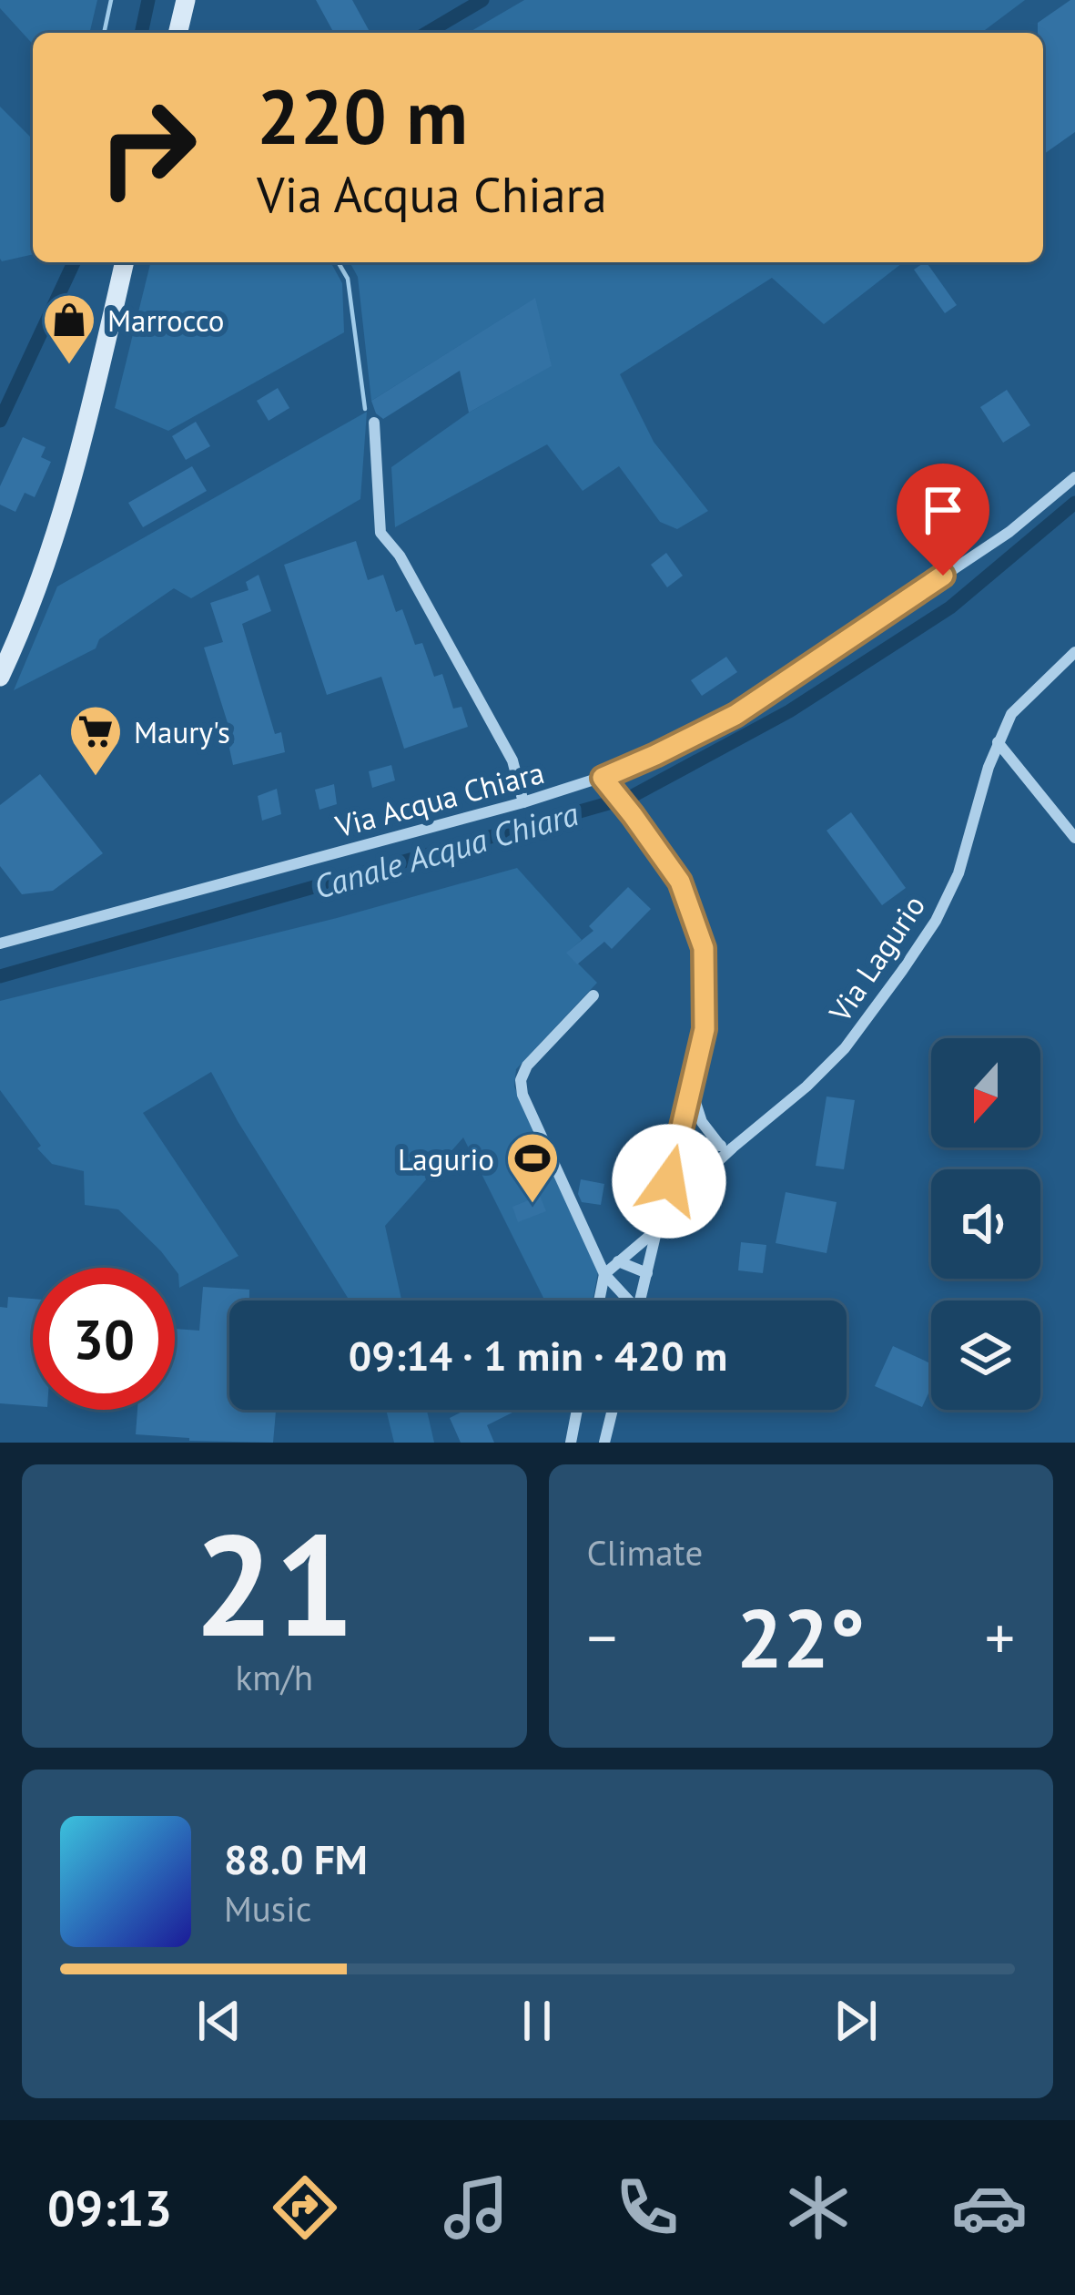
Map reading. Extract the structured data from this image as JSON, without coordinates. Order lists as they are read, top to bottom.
{
  "streets": {
    "street": ["Via Acqua Chiara", "Via Lagurio"]
  },
  "water": ["Canale Acqua Chiara"],
  "places": {
    "shop": ["Marrocco"],
    "supermarket": ["Maury's"],
    "sports": ["Lagurio"]
  },
  "north": "bottom",
  "page": {
    "turn": ["220 m", "Via Acqua Chiara"],
    "limit": "30",
    "trip": "09:14 · 1 min · 420 m",
    "tile": [
      ["21", "km/h"],
      "Climate"
    ],
    "heat": ["−", "22°", "+"],
    "song": ["88.0 FM", "Music"],
    "tabs": "09:13"
  }
}
